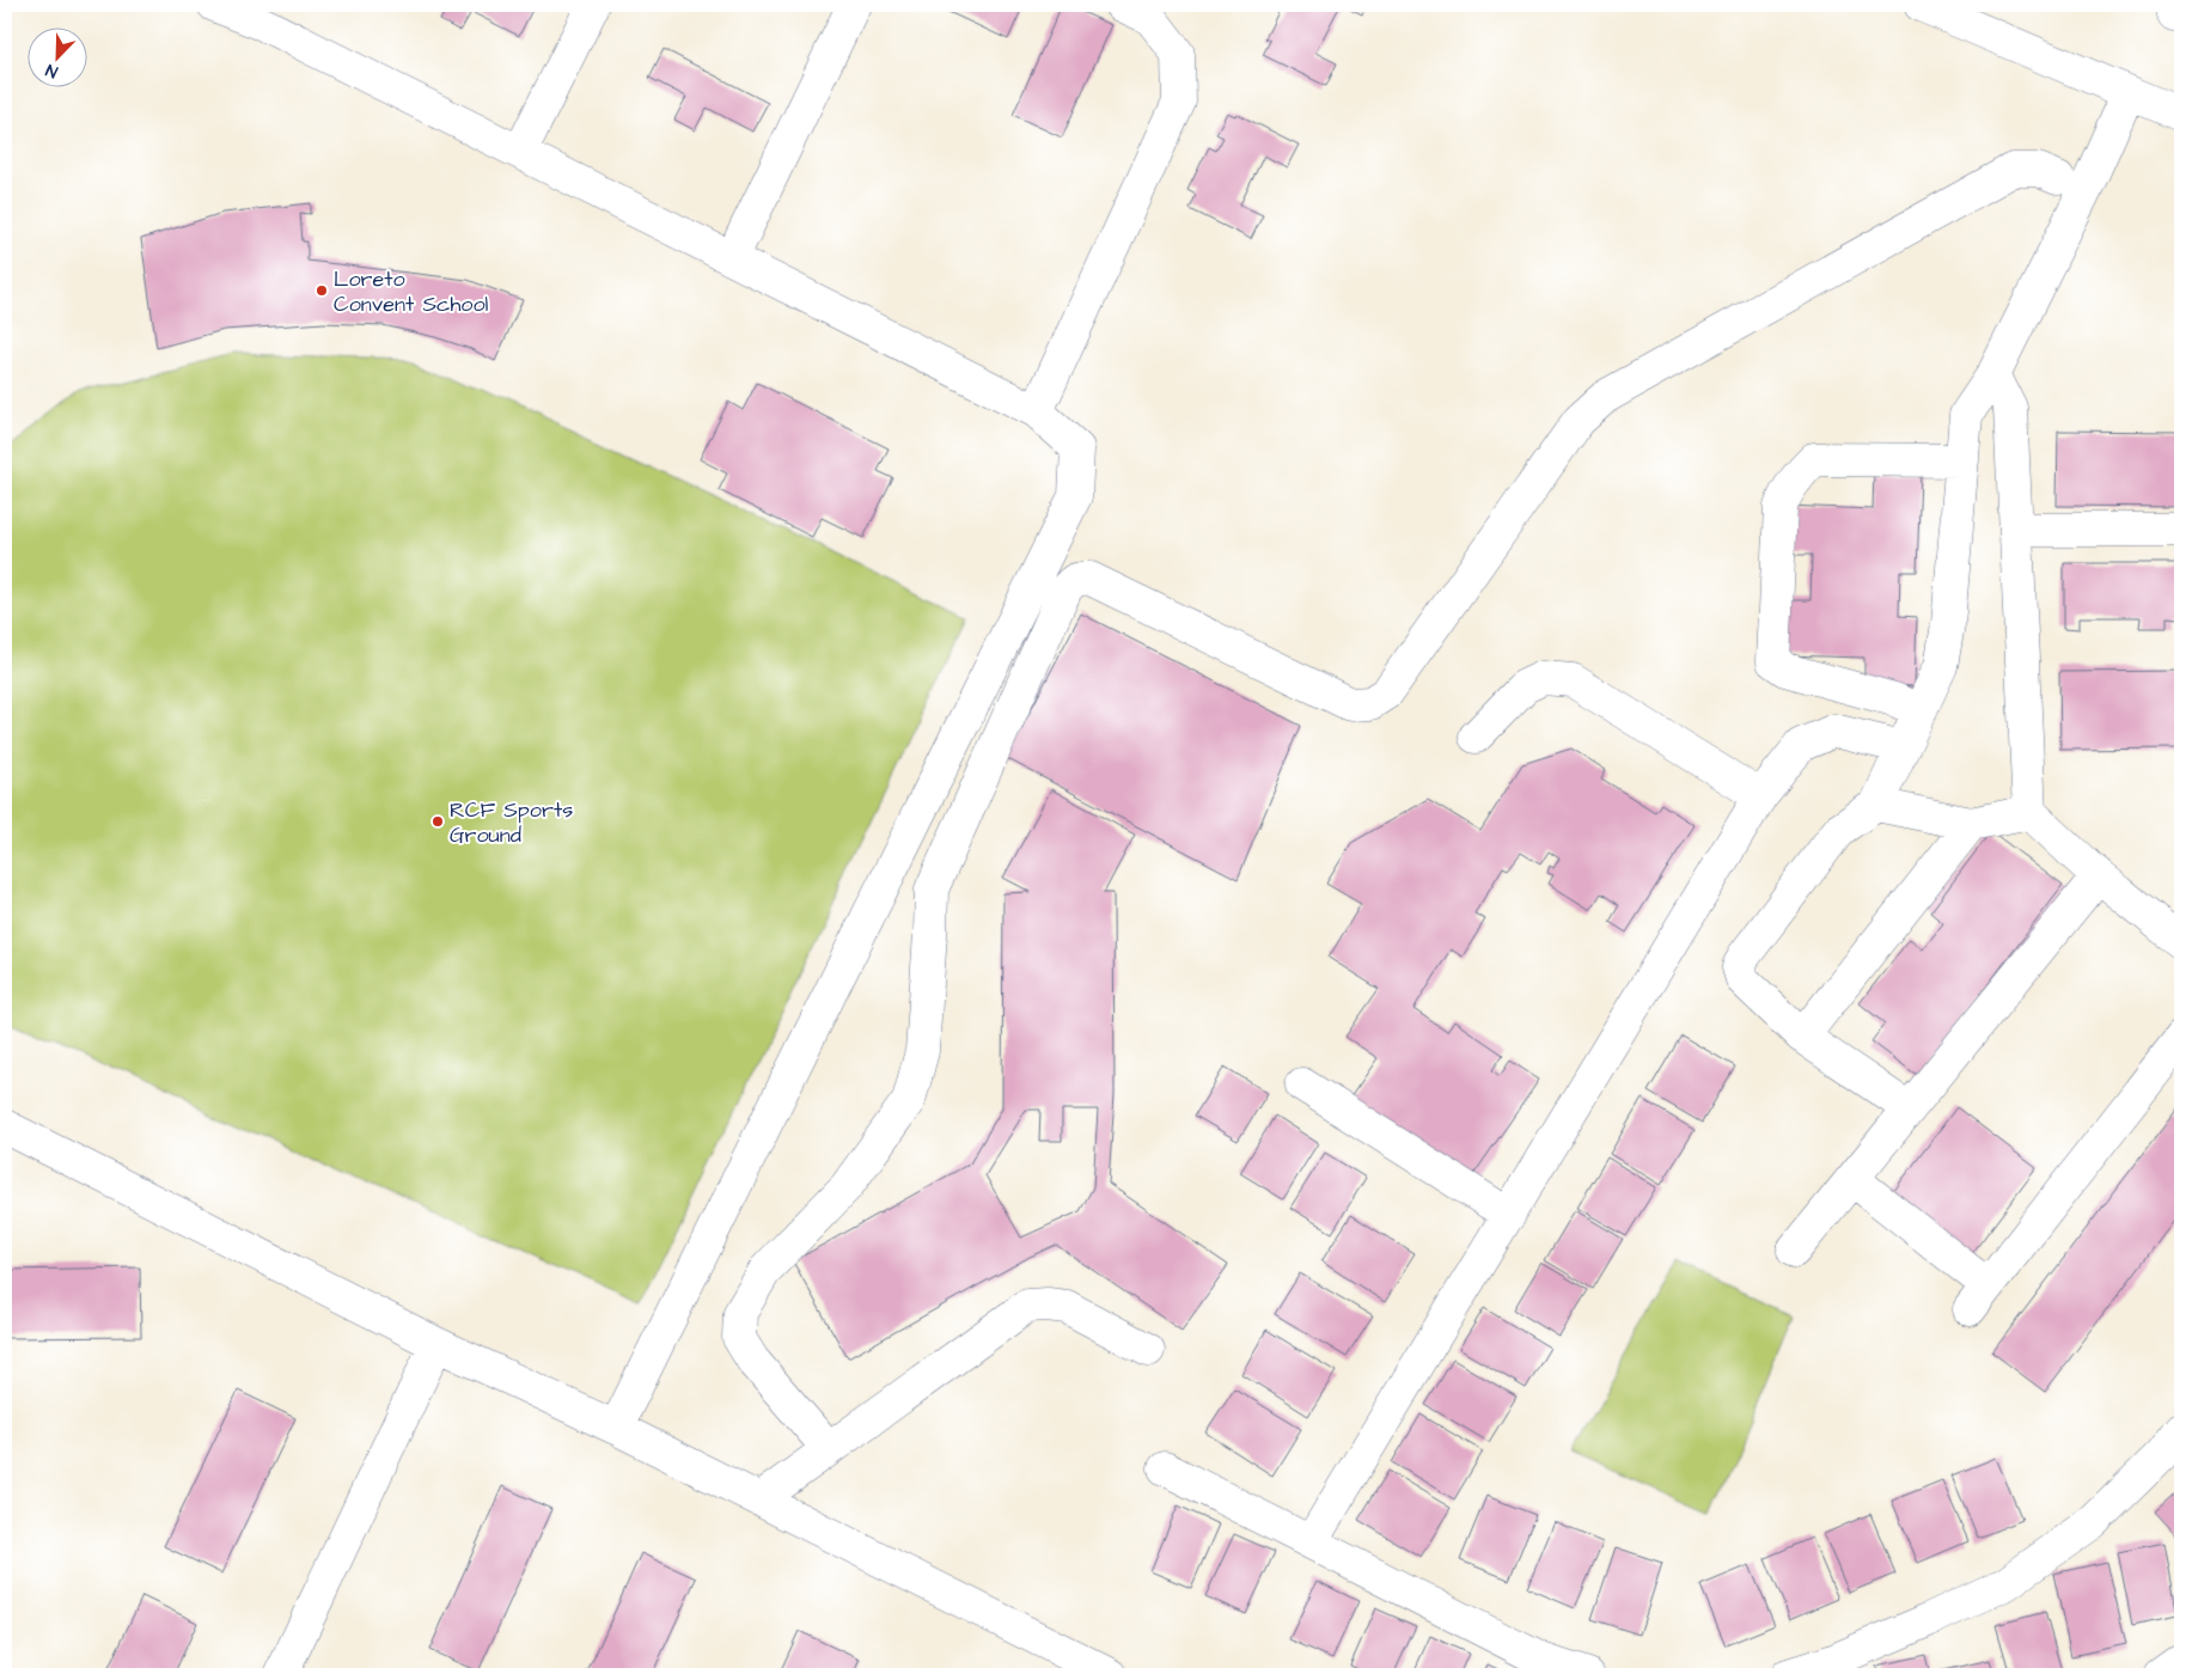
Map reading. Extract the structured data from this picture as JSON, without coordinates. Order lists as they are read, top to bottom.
{
  "places": ["Loreto Convent School", "RCF Sports Ground"],
  "north": "bottom left"
}
